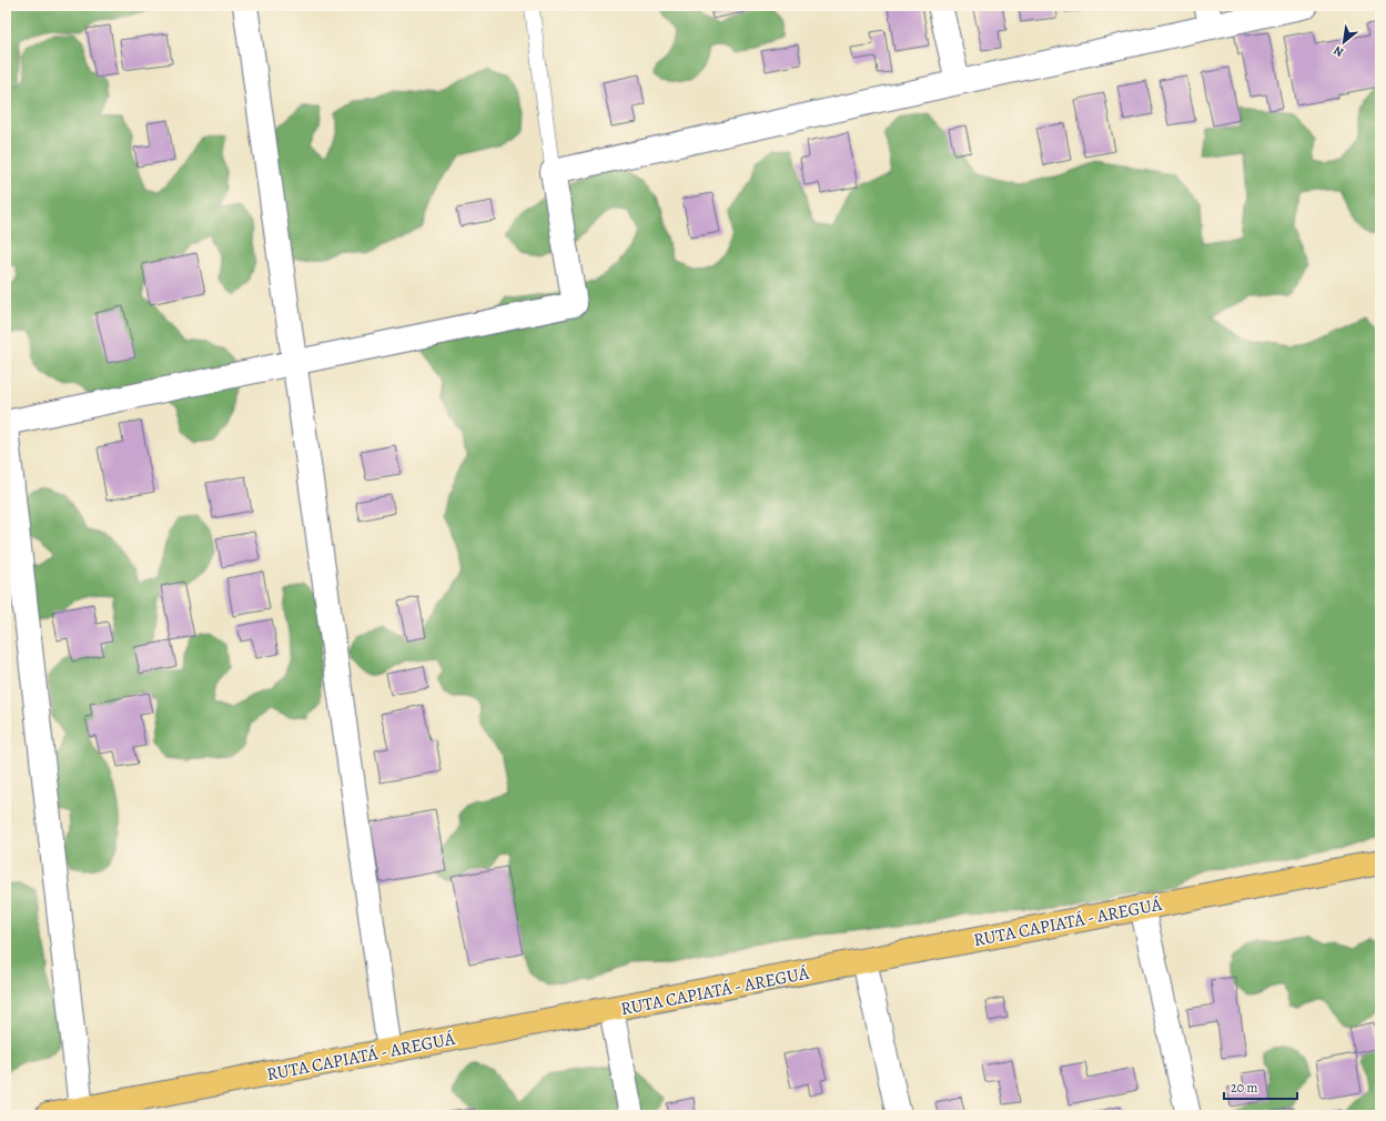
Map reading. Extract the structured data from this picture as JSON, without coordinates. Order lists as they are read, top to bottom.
{
  "streets": {
    "main road": ["RUTA CAPIATÁ - AREGUÁ"]
  },
  "scale_bar": "20 m",
  "north": "bottom left"
}
